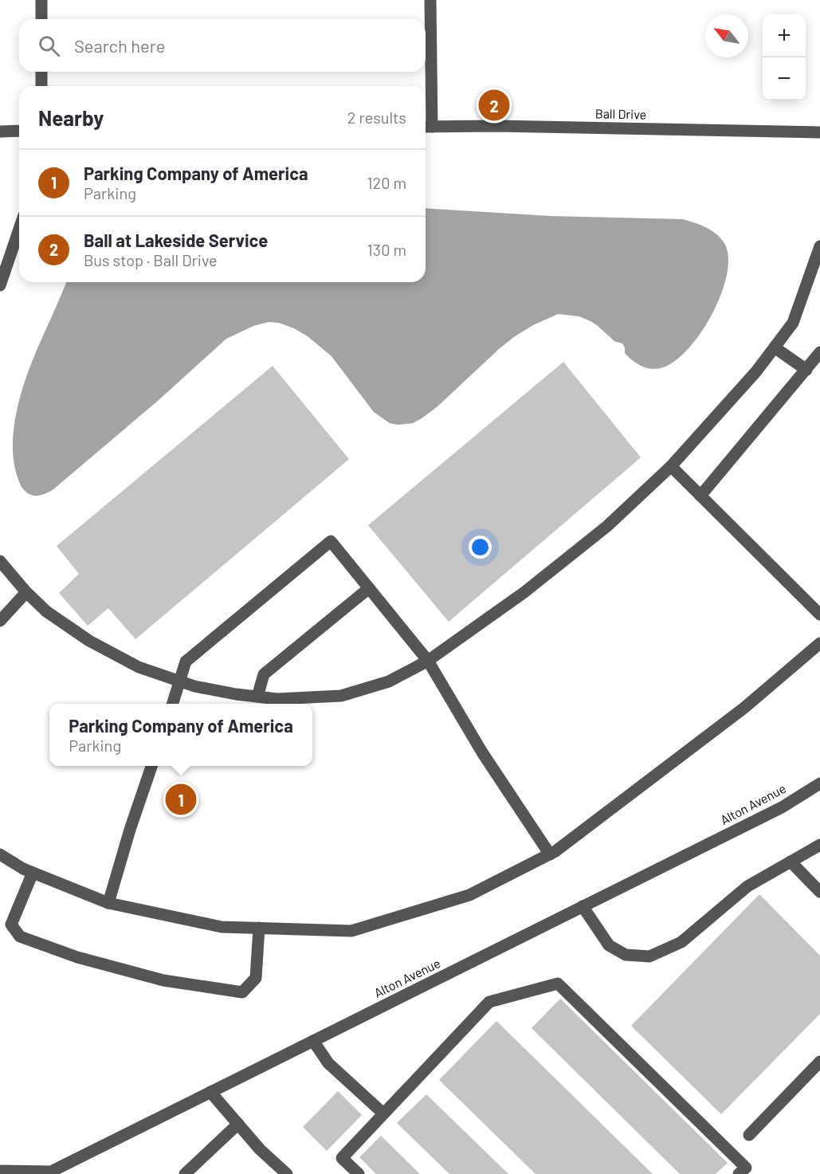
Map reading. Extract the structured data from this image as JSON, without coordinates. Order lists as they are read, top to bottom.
{
  "streets": {
    "street": ["Ball Drive", "Alton Avenue"]
  },
  "north": "top left",
  "page": {
    "map_buttons": ["+", "−"],
    "search": "Search here",
    "heading": ["Nearby", "2 results"],
    "pins": ["2", "1"],
    "list": [
      {
        "mark": "1",
        "name": "Parking Company of America",
        "note": "Parking",
        "value": "120 m"
      },
      {
        "mark": "2",
        "name": "Ball at Lakeside Service",
        "note": "Bus stop · Ball Drive",
        "value": "130 m"
      }
    ],
    "popup": ["Parking Company of America", "Parking"]
  }
}
